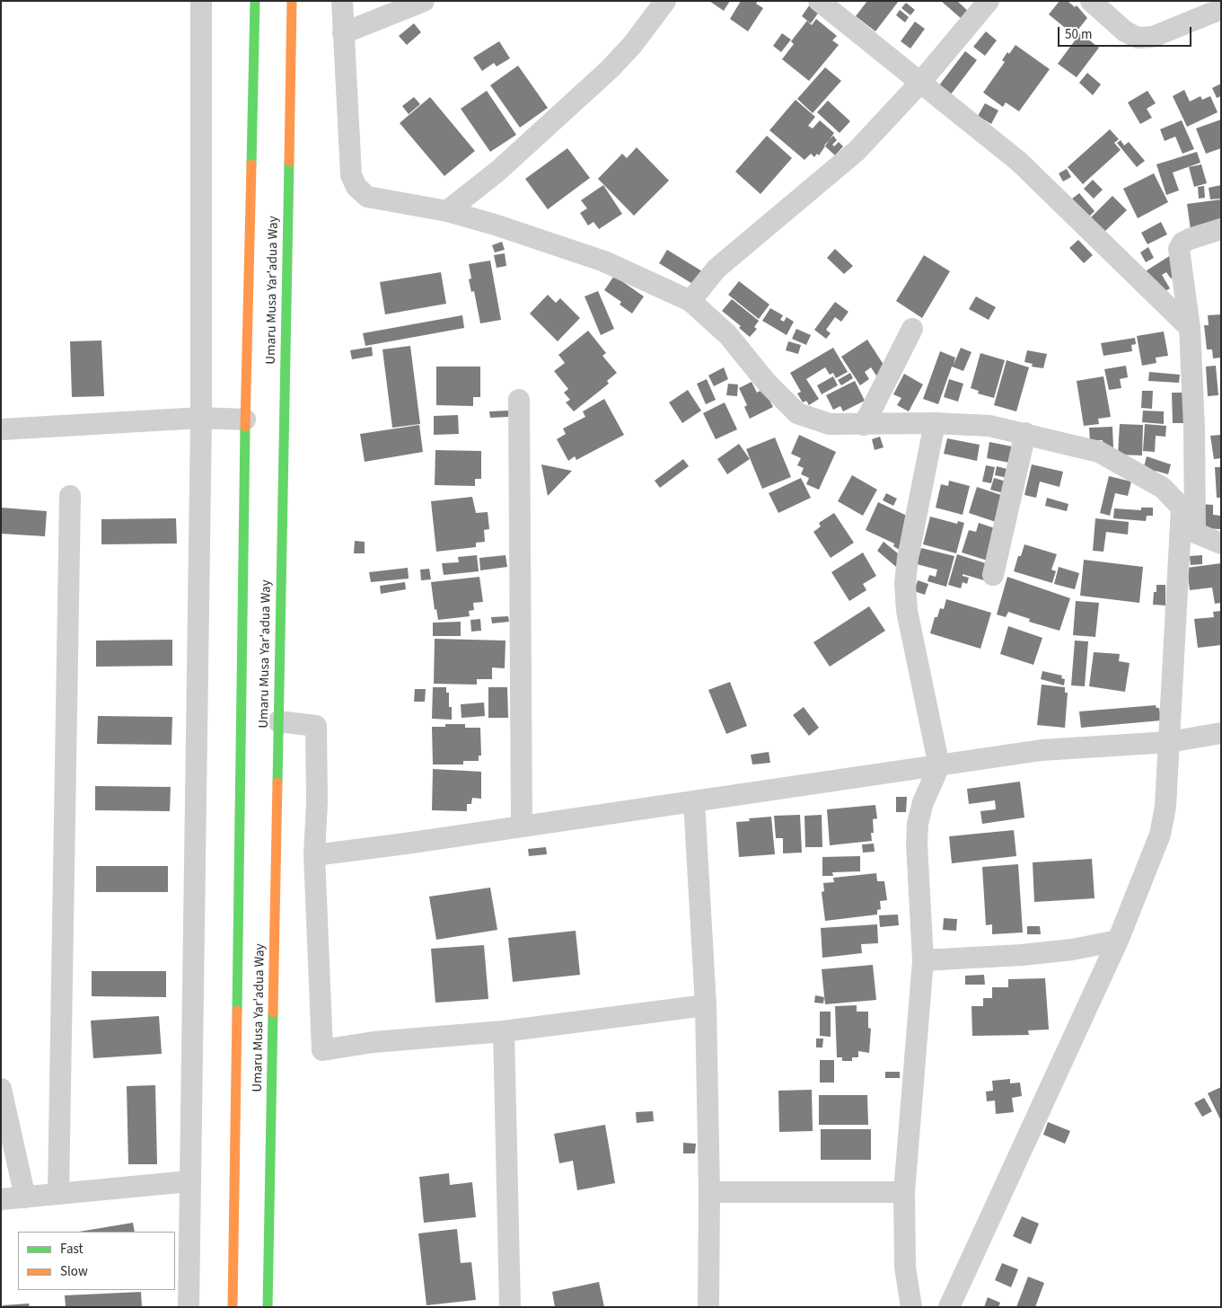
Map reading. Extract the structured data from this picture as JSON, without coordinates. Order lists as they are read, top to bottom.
{
  "streets": {
    "main road": ["Umaru Musa Yar'adua Way"]
  },
  "legend": ["Fast", "Slow"],
  "scale_bar": "50 m"
}
